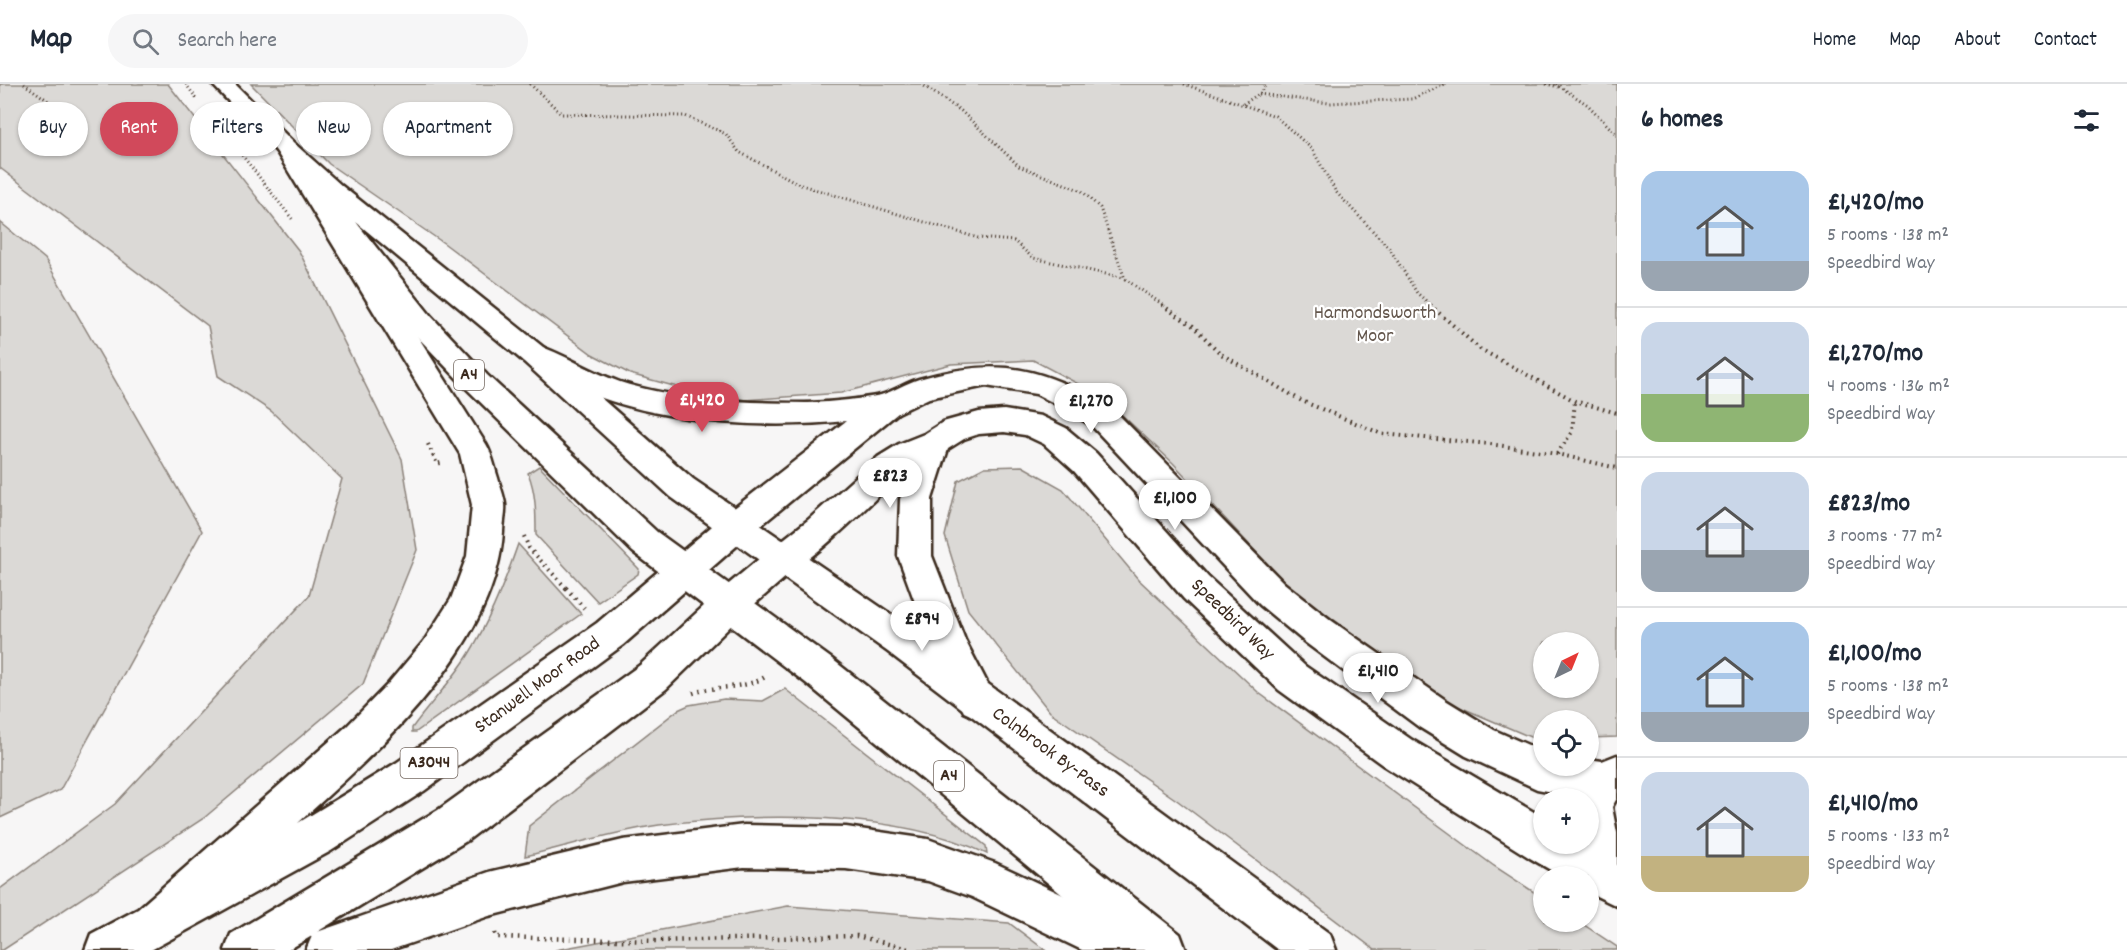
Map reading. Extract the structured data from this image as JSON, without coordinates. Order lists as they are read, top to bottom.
{
  "streets": {
    "main road": [
      "A4",
      "Speedbird Way",
      "Stanwell Moor Road",
      "Colnbrook By-Pass",
      "A3044"
    ]
  },
  "crossings": [
    ["A4", "Speedbird Way"],
    ["A4", "Stanwell Moor Road"],
    ["A4", "Colnbrook By-Pass"],
    ["Speedbird Way", "Colnbrook By-Pass"]
  ],
  "parks": ["Harmondsworth Moor"],
  "north": "top right",
  "page": {
    "header": "Map",
    "search": "Search here",
    "nav": [
      "Home",
      "Map",
      "About",
      "Contact"
    ],
    "heading": "6 homes",
    "chip": [
      "Buy",
      "Rent",
      "Filters",
      "New",
      "Apartment"
    ],
    "list": [
      {
        "name": "£1,420/mo",
        "note": "5 rooms · 138 m² · Speedbird Way"
      },
      {
        "name": "£1,270/mo",
        "note": "4 rooms · 136 m² · Speedbird Way"
      },
      {
        "name": "£823/mo",
        "note": "3 rooms · 77 m² · Speedbird Way"
      },
      {
        "name": "£1,100/mo",
        "note": "5 rooms · 138 m² · Speedbird Way"
      },
      {
        "name": "£1,410/mo",
        "note": "5 rooms · 133 m² · Speedbird Way"
      }
    ],
    "price": [
      "£1,420",
      "£1,270",
      "£823",
      "£1,100",
      "£894",
      "£1,410"
    ],
    "map_buttons": ["+", "−"]
  }
}
